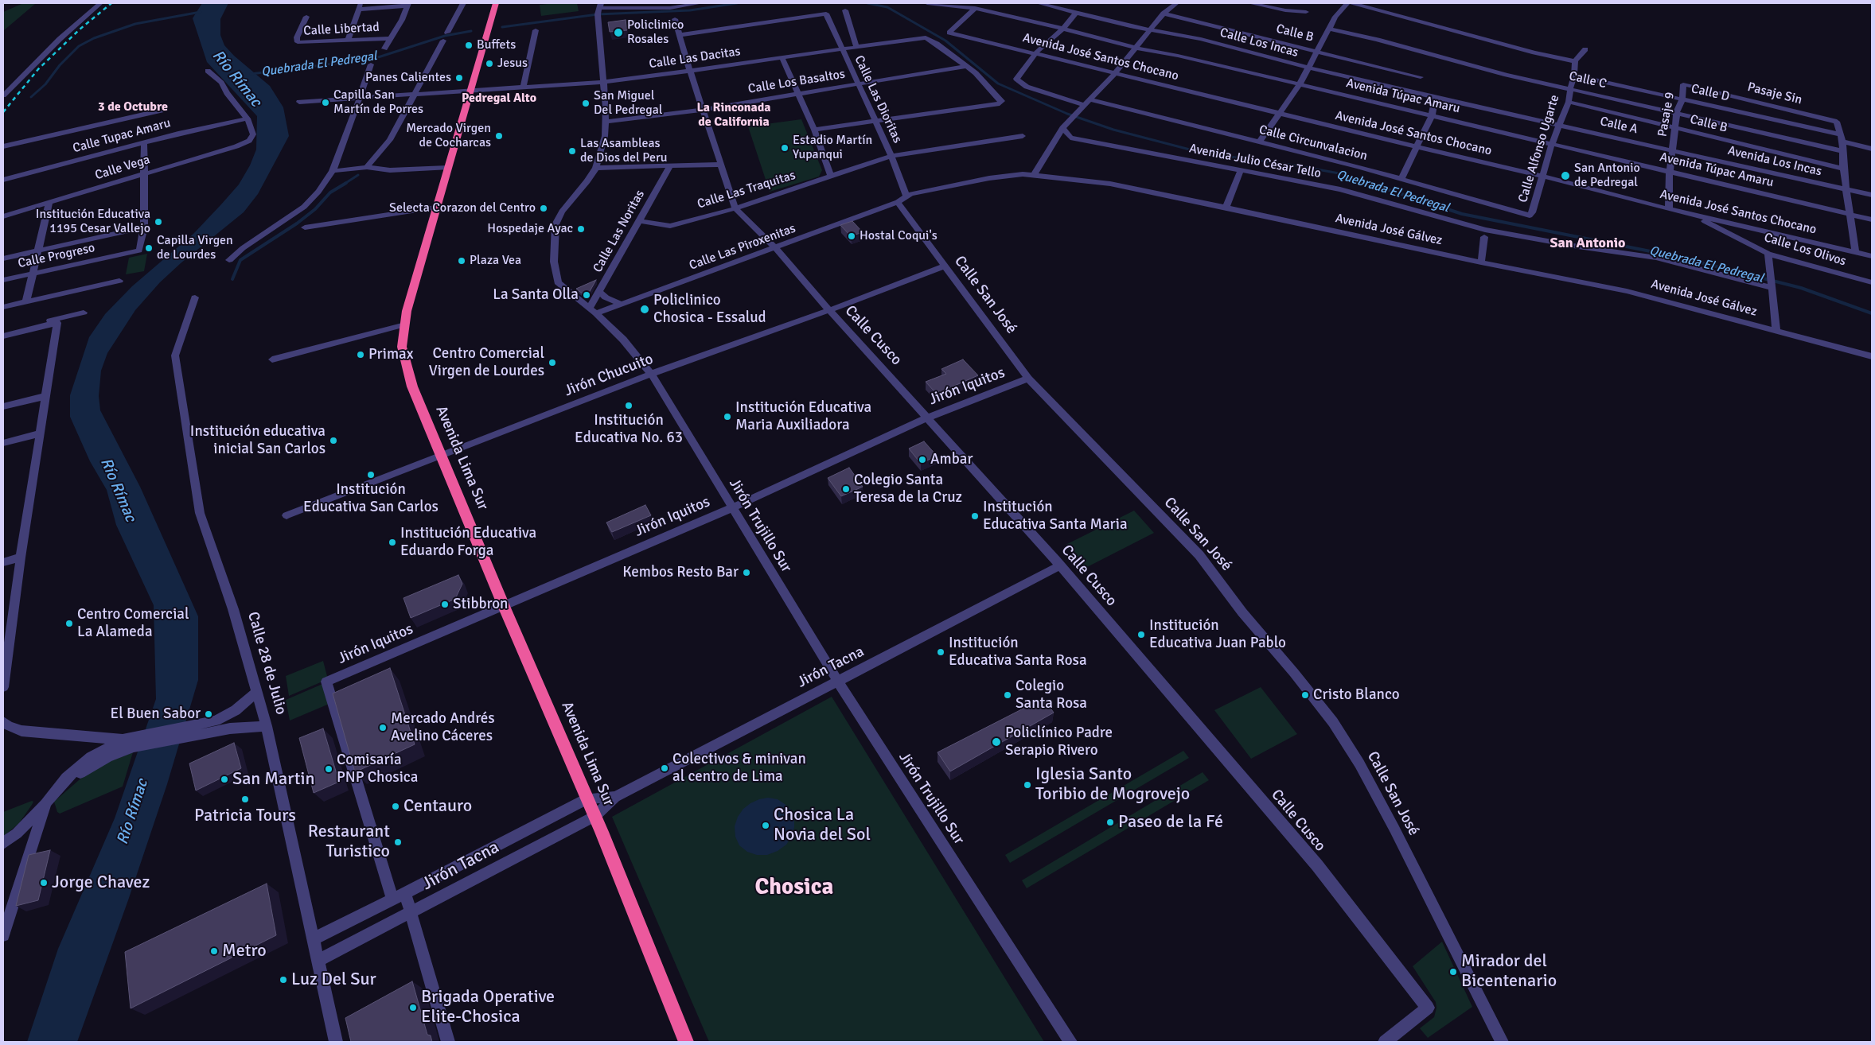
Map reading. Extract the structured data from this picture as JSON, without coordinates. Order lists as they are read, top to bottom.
{
  "streets": {
    "highway": ["Avenida Lima Sur"],
    "street": [
      "Calle Libertad",
      "Calle B",
      "Calle Los Incas",
      "Avenida José Santos Chocano",
      "Calle Las Dacitas",
      "Calle C",
      "Calle Los Basaltos",
      "Calle D",
      "Pasaje Sin",
      "Avenida Túpac Amaru",
      "Calle Las Dioritas",
      "Pasaje 9",
      "Calle A",
      "Calle Tupac Amaru",
      "Calle Circunvalacion",
      "Calle Alfonso Ugarte",
      "Avenida Julio César Tello",
      "Avenida Los Incas",
      "Calle Vega",
      "Calle Las Traquitas",
      "Avenida José Gálvez",
      "Calle Las Noritas",
      "Calle Las Piroxenitas",
      "Calle Los Olivos",
      "Calle Progreso",
      "Calle San José",
      "Calle Cusco",
      "Jirón Chucuito",
      "Jirón Iquitos",
      "Jirón Trujillo Sur",
      "Calle 28 de Julio",
      "Jirón Tacna"
    ]
  },
  "crossings": [
    ["Calle B", "Pasaje 9"],
    ["Calle B", "Calle Alfonso Ugarte"],
    ["Calle Los Incas", "Calle A"],
    ["Calle Los Incas", "Calle Alfonso Ugarte"],
    ["Avenida José Santos Chocano", "Avenida Túpac Amaru"],
    ["Avenida José Santos Chocano", "Pasaje 9"],
    ["Avenida José Santos Chocano", "Calle Circunvalacion"],
    ["Avenida José Santos Chocano", "Calle Alfonso Ugarte"],
    ["Avenida José Santos Chocano", "Calle Los Olivos"],
    ["Calle Las Dacitas", "Calle Los Basaltos"],
    ["Calle Las Dacitas", "Calle Las Dioritas"],
    ["Calle Las Dacitas", "Calle Cusco"],
    ["Calle Las Dacitas", "Avenida Lima Sur"],
    ["Calle Las Dacitas", "Jirón Trujillo Sur"],
    ["Calle C", "Pasaje 9"],
    ["Calle C", "Calle Alfonso Ugarte"],
    ["Calle Los Basaltos", "Calle Las Dioritas"],
    ["Calle Los Basaltos", "Calle Cusco"],
    ["Calle Los Basaltos", "Jirón Trujillo Sur"],
    ["Calle D", "Pasaje Sin"],
    ["Calle D", "Pasaje 9"],
    ["Calle D", "Calle Alfonso Ugarte"],
    ["Pasaje Sin", "Pasaje 9"],
    ["Avenida Túpac Amaru", "Pasaje 9"],
    ["Avenida Túpac Amaru", "Calle Alfonso Ugarte"],
    ["Calle Las Dioritas", "Calle Las Traquitas"],
    ["Calle Las Dioritas", "Avenida José Gálvez"],
    ["Calle Las Dioritas", "Calle Cusco"],
    ["Pasaje 9", "Calle A"],
    ["Pasaje 9", "Avenida Los Incas"],
    ["Calle A", "Calle Alfonso Ugarte"],
    ["Calle A", "Avenida Los Incas"],
    ["Calle Tupac Amaru", "Calle Vega"],
    ["Calle Circunvalacion", "Calle Alfonso Ugarte"],
    ["Calle Las Traquitas", "Calle Las Noritas"],
    ["Calle Las Traquitas", "Calle Cusco"],
    ["Avenida José Gálvez", "Calle Las Piroxenitas"],
    ["Avenida José Gálvez", "Calle San José"],
    ["Calle Las Noritas", "Calle Las Piroxenitas"],
    ["Calle Las Noritas", "Jirón Trujillo Sur"],
    ["Calle Las Piroxenitas", "Calle San José"],
    ["Calle Las Piroxenitas", "Calle Cusco"],
    ["Calle Las Piroxenitas", "Jirón Trujillo Sur"],
    ["Calle San José", "Jirón Chucuito"],
    ["Calle San José", "Jirón Iquitos"],
    ["Calle Cusco", "Jirón Chucuito"],
    ["Calle Cusco", "Jirón Iquitos"],
    ["Calle Cusco", "Jirón Tacna"],
    ["Jirón Chucuito", "Avenida Lima Sur"],
    ["Jirón Chucuito", "Jirón Trujillo Sur"],
    ["Jirón Iquitos", "Avenida Lima Sur"],
    ["Jirón Iquitos", "Jirón Trujillo Sur"],
    ["Jirón Iquitos", "Jirón Tacna"],
    ["Avenida Lima Sur", "Jirón Tacna"],
    ["Jirón Trujillo Sur", "Jirón Tacna"],
    ["Calle 28 de Julio", "Jirón Tacna"]
  ],
  "districts": [
    "Pedregal Alto",
    "3 de Octubre",
    "La Rinconada de California",
    "San Antonio",
    "Chosica"
  ],
  "water": ["Quebrada El Pedregal", "Río Rímac"],
  "places": [
    "Policlinico Rosales",
    "Buffets",
    "Jesus",
    "Panes Calientes",
    "Capilla San Martín de Porres",
    "San Miguel Del Pedregal",
    "Mercado Virgen de Cocharcas",
    "Estadio Martín Yupanqui",
    "Las Asambleas de Dios del Peru",
    "San Antonio de Pedregal",
    "Selecta Corazon del Centro",
    "Institución Educativa 1195 Cesar Vallejo",
    "Hospedaje Ayac",
    "Hostal Coqui's",
    "Capilla Virgen de Lourdes",
    "Plaza Vea",
    "La Santa Olla",
    "Policlinico Chosica - Essalud",
    "Primax",
    "Centro Comercial Virgen de Lourdes",
    "Institución Educativa No. 63",
    "Institución Educativa Maria Auxiliadora",
    "Institución educativa inicial San Carlos",
    "Ambar",
    "Institución Educativa San Carlos",
    "Colegio Santa Teresa de la Cruz",
    "Institución Educativa Santa Maria",
    "Institución Educativa Eduardo Forga",
    "Kembos Resto Bar",
    "Stibbron",
    "Centro Comercial La Alameda",
    "Institución Educativa Juan Pablo",
    "Institución Educativa Santa Rosa",
    "Colegio Santa Rosa",
    "Cristo Blanco",
    "El Buen Sabor",
    "Mercado Andrés Avelino Cáceres",
    "Policlínico Padre Serapio Rivero",
    "Colectivos & minivan al centro de Lima",
    "Comisaría PNP Chosica",
    "San Martin",
    "Iglesia Santo Toribio de Mogrovejo",
    "Patricia Tours",
    "Centauro",
    "Paseo de la Fé",
    "Chosica La Novia del Sol",
    "Restaurant Turistico",
    "Jorge Chavez",
    "Metro",
    "Mirador del Bicentenario",
    "Luz Del Sur",
    "Brigada Operative Elite-Chosica"
  ]
}
